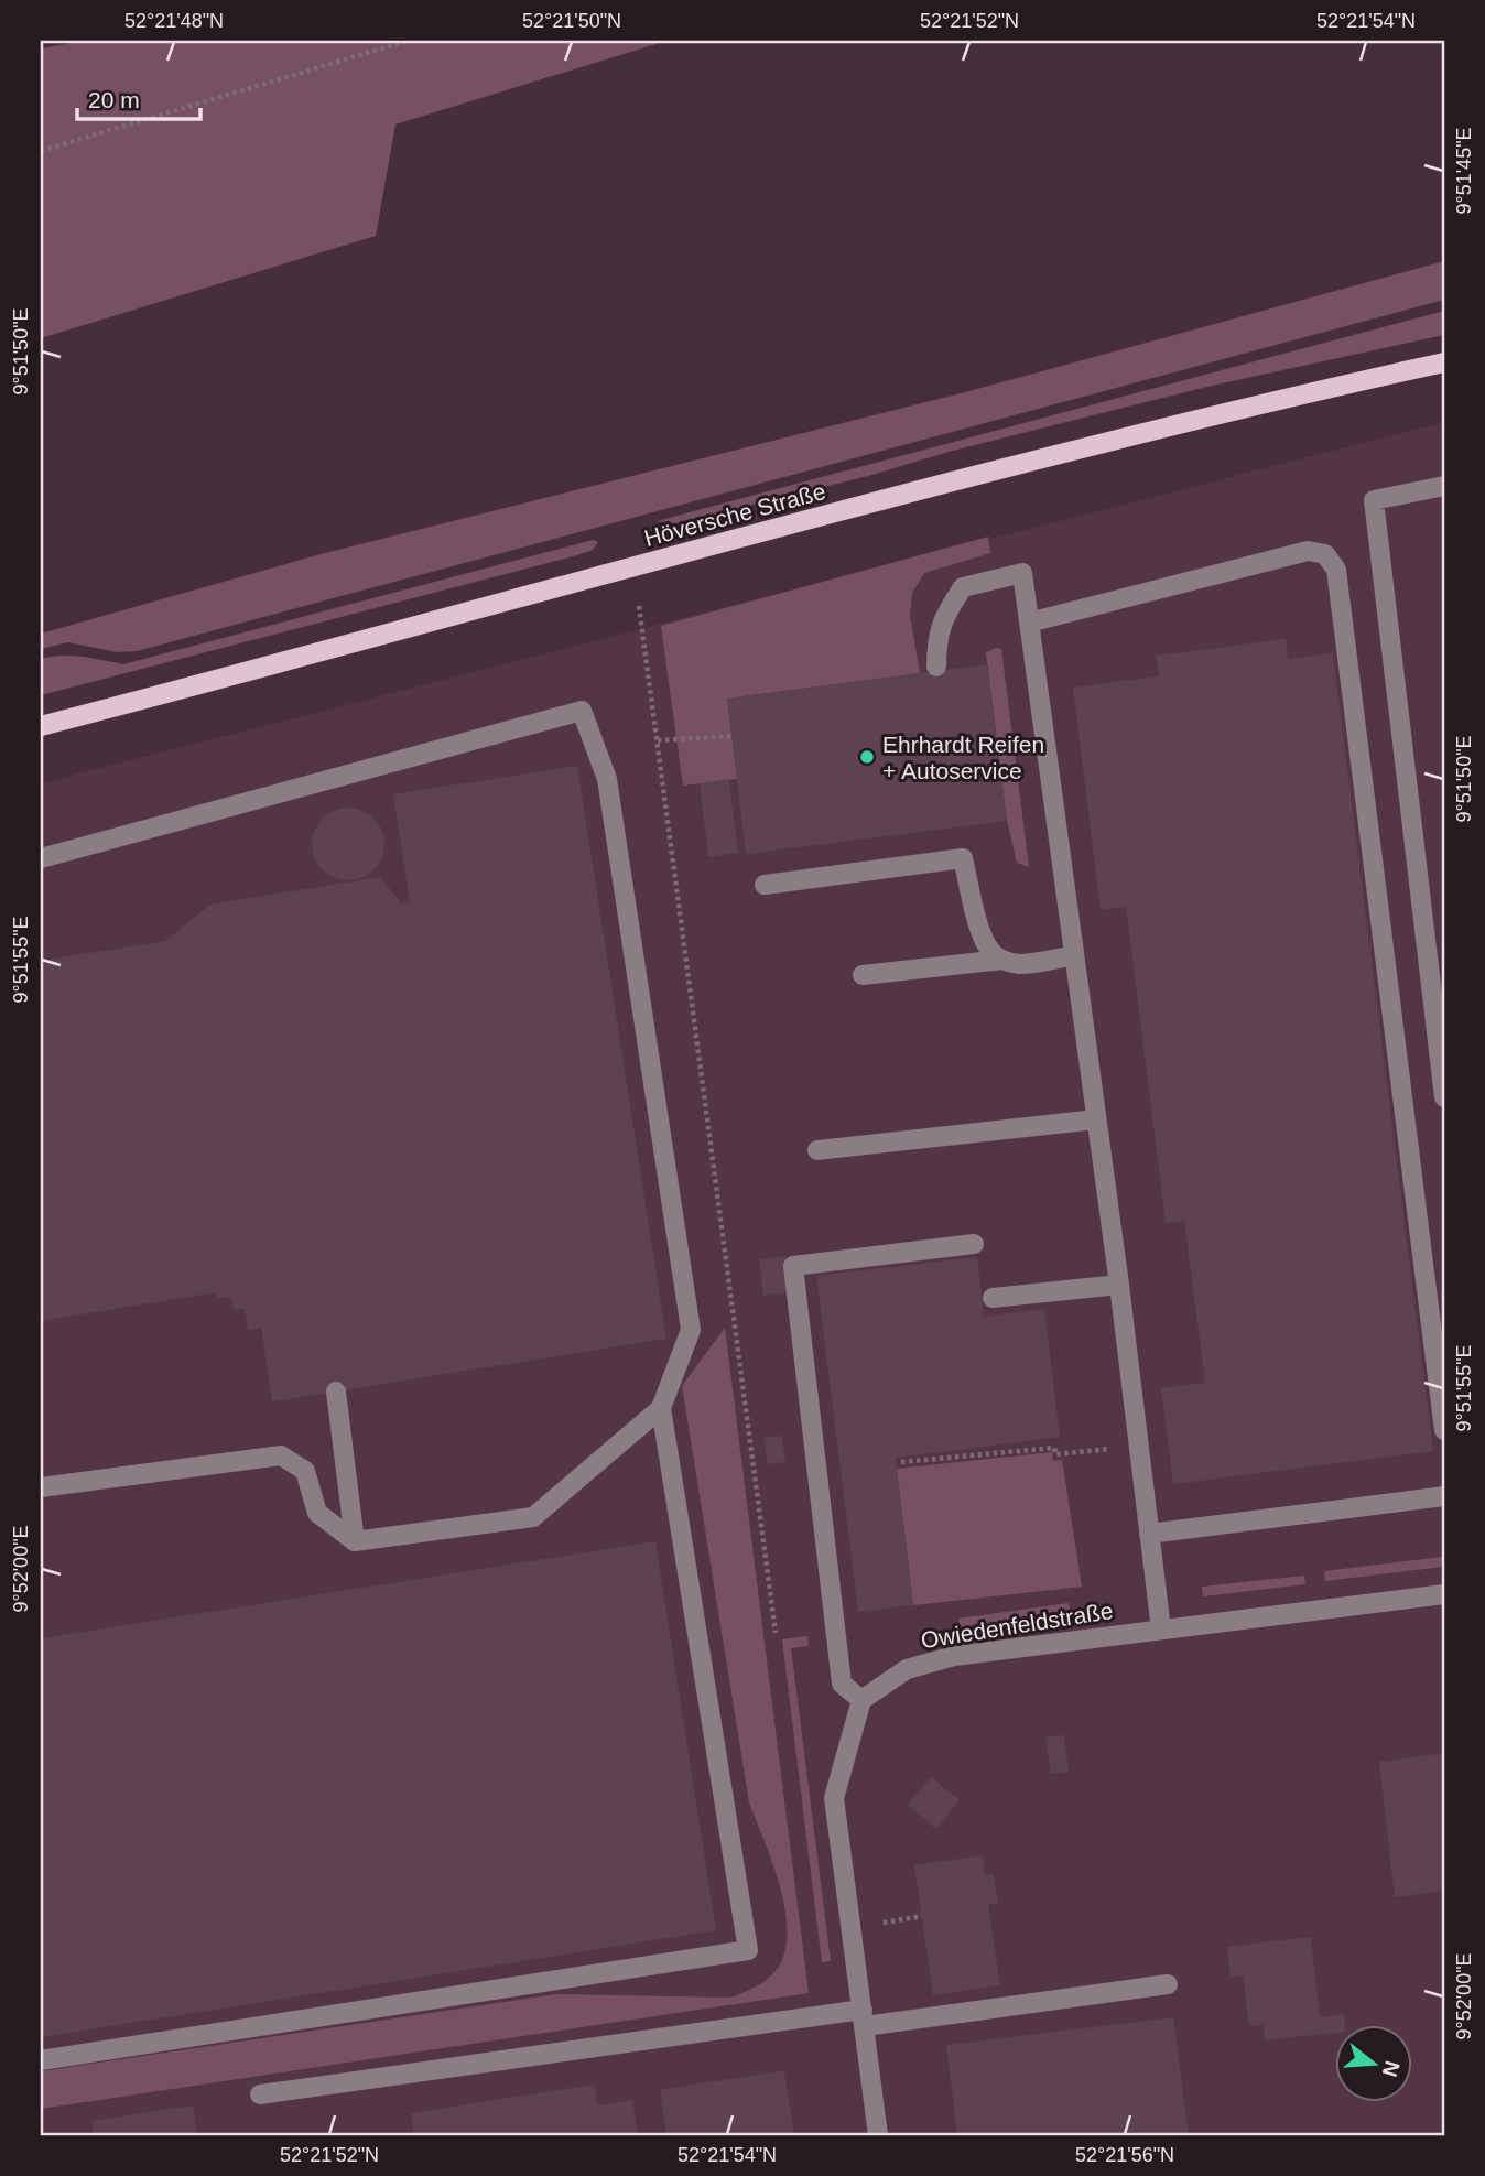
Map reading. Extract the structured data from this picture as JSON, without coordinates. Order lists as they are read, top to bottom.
{
  "streets": {
    "main road": ["Höversche Straße"],
    "street": ["Owiedenfeldstraße"]
  },
  "places": ["Ehrhardt Reifen + Autoservice"],
  "scale_bar": "20 m",
  "north": "right",
  "coordinates": [
    "52°21'48\"N",
    "52°21'50\"N",
    "52°21'52\"N",
    "52°21'54\"N",
    "9°51'45\"E",
    "9°51'50\"E",
    "9°51'55\"E",
    "9°52'00\"E",
    "52°21'56\"N"
  ]
}
